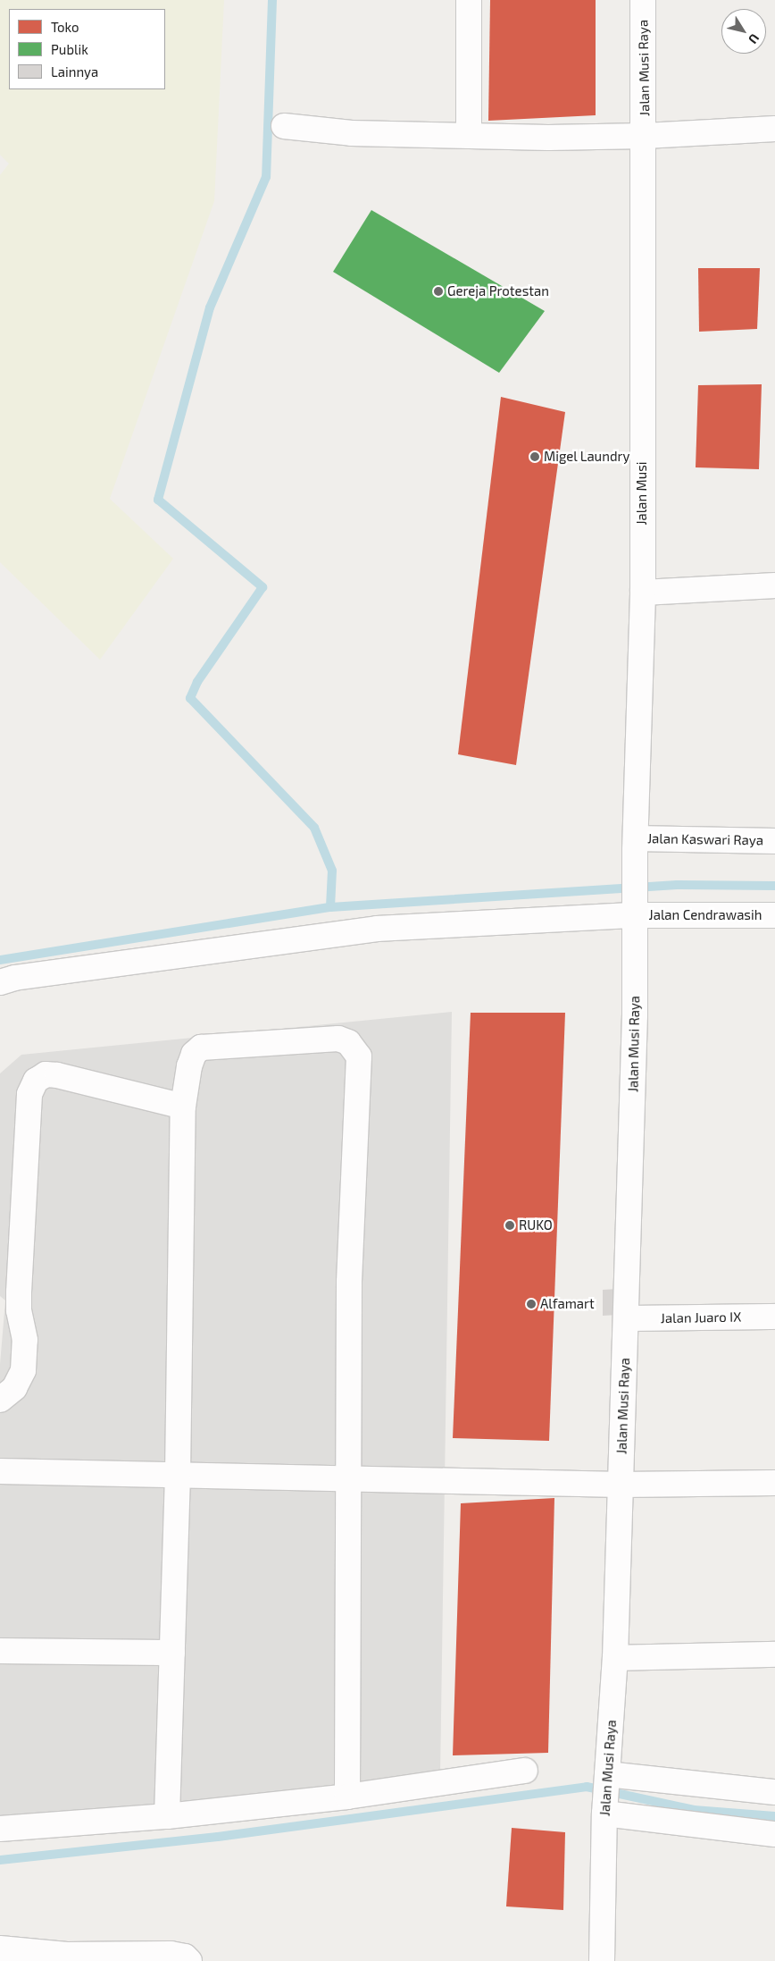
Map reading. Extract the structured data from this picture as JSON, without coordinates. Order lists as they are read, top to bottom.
{
  "streets": {
    "street": [
      "Jalan Musi Raya",
      "Jalan Musi",
      "Jalan Kaswari Raya",
      "Jalan Cendrawasih",
      "Jalan Juaro IX"
    ]
  },
  "crossings": [
    ["Jalan Musi Raya", "Jalan Musi"],
    ["Jalan Musi Raya", "Jalan Kaswari Raya"],
    ["Jalan Musi Raya", "Jalan Cendrawasih"],
    ["Jalan Musi Raya", "Jalan Juaro IX"],
    ["Jalan Musi", "Jalan Kaswari Raya"]
  ],
  "places": [
    "Gereja Protestan",
    "Migel Laundry",
    "RUKO",
    "Alfamart"
  ],
  "legend": ["Toko", "Publik", "Lainnya"],
  "north": "bottom right"
}
